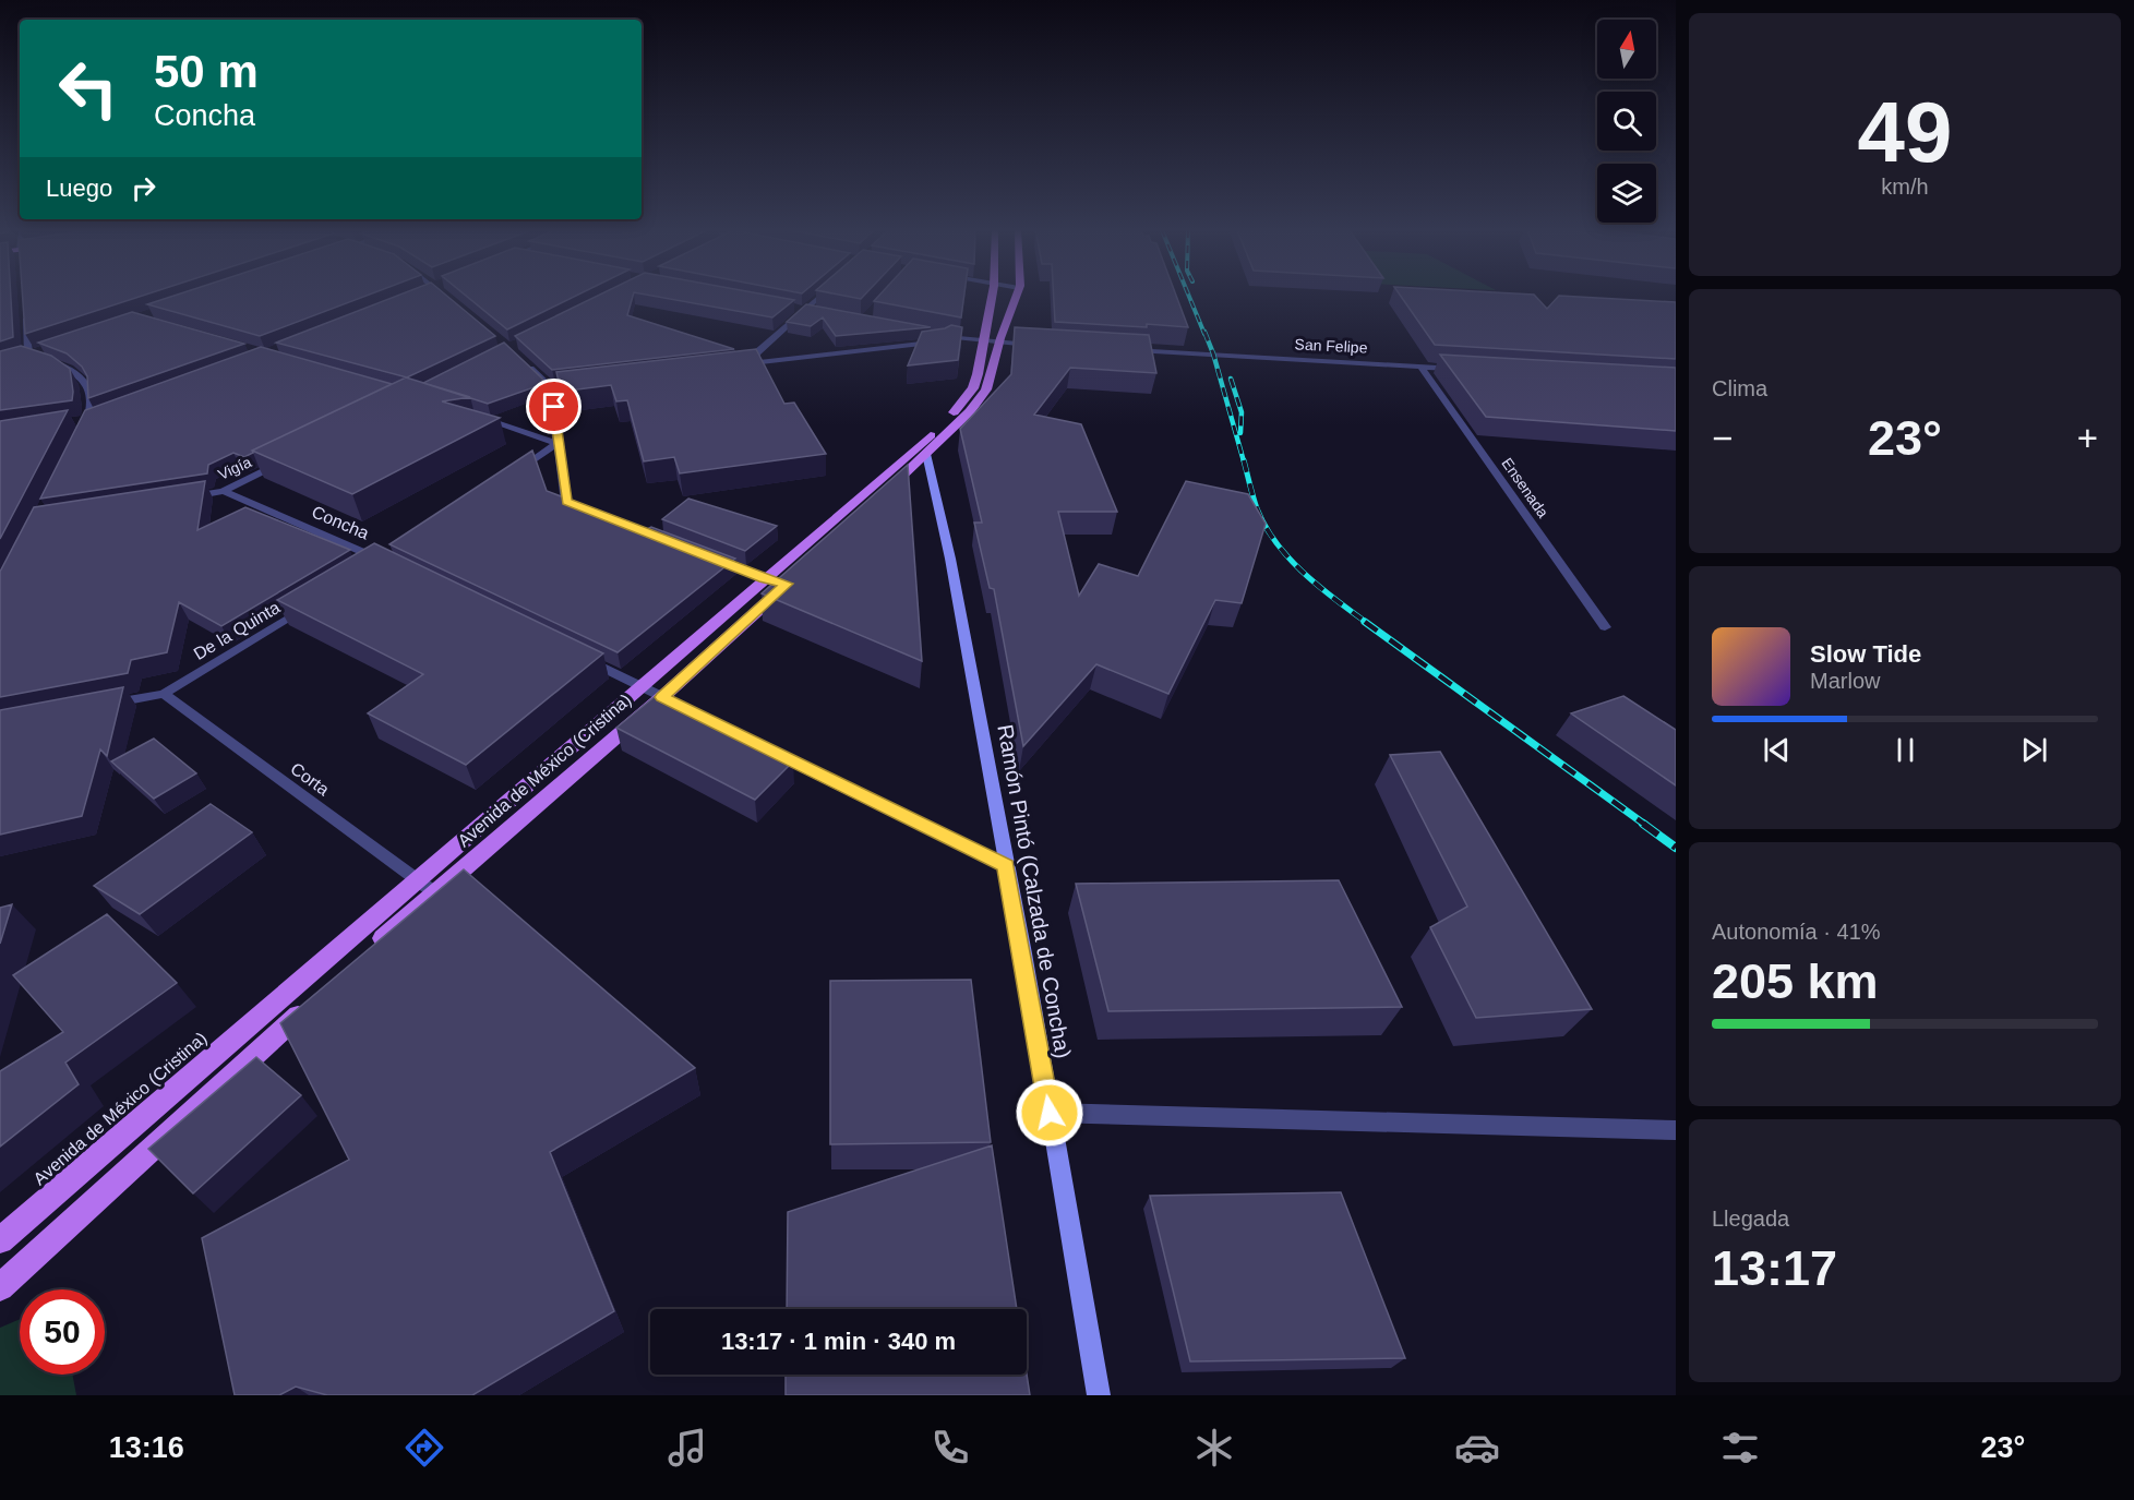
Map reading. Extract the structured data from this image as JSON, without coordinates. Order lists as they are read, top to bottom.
{
  "streets": {
    "main road": ["Avenida de México (Cristina)", "Ramón Pintó (Calzada de Concha)"],
    "street": [
      "San Felipe",
      "Vigía",
      "Ensenada",
      "Concha",
      "De la Quinta",
      "Corta"
    ]
  },
  "crossings": [
    ["San Felipe", "Ensenada"],
    ["Vigía", "Concha"],
    ["De la Quinta", "Corta"],
    ["Avenida de México (Cristina)", "Corta"],
    ["Avenida de México (Cristina)", "Ramón Pintó (Calzada de Concha)"]
  ],
  "north": "top",
  "page": {
    "tile": [
      ["49", "km/h"],
      "Clima",
      ["Autonomía · 41%", "205 km"],
      ["Llegada", "13:17"]
    ],
    "turn": ["50 m", "Concha"],
    "then": "Luego",
    "heat": ["−", "23°", "+"],
    "song": ["Slow Tide", "Marlow"],
    "limit": "50",
    "trip": "13:17 · 1 min · 340 m",
    "tabs": ["13:16", "23°"]
  }
}
